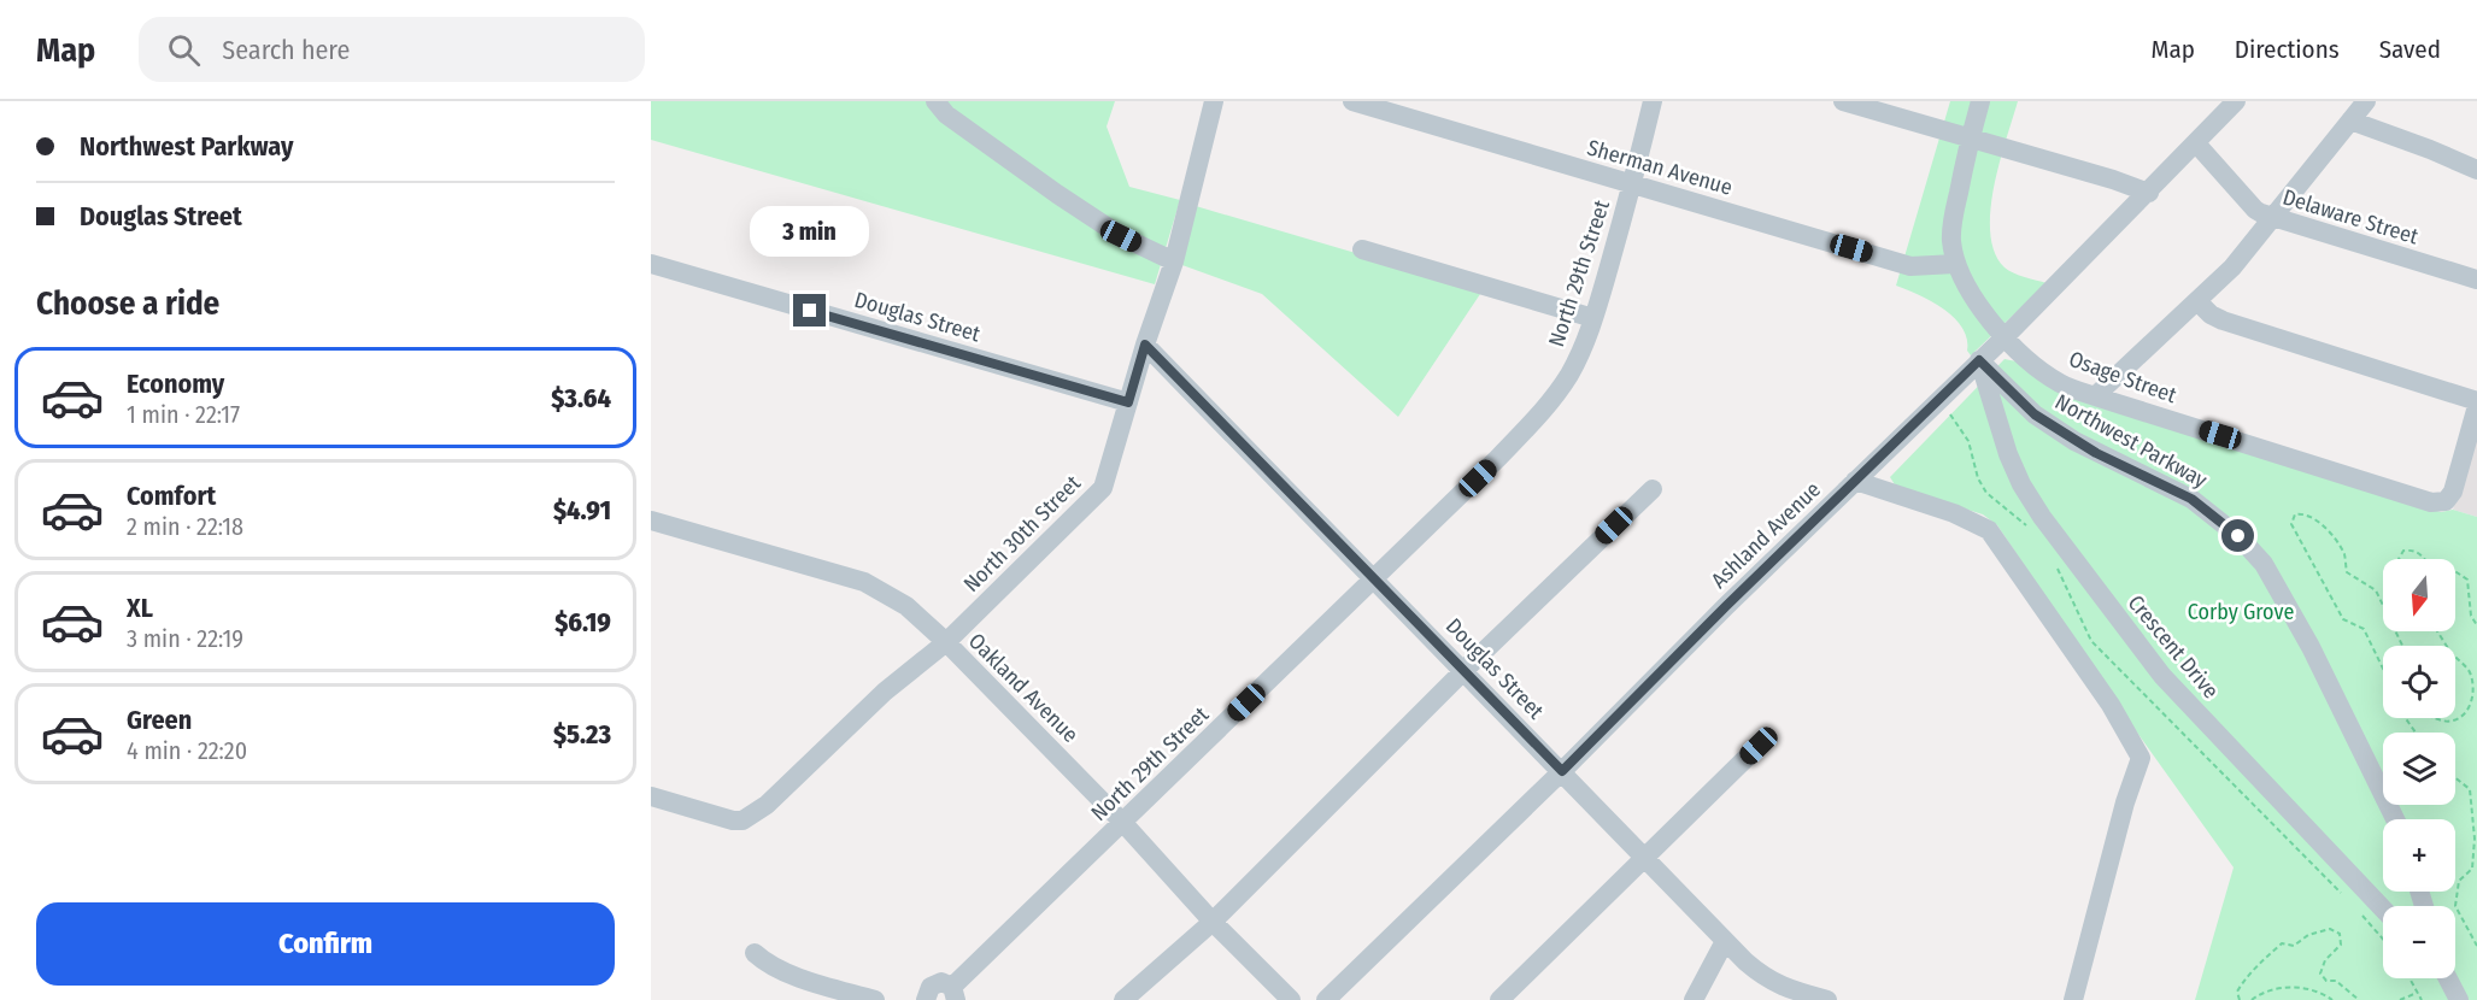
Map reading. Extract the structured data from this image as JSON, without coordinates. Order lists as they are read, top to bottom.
{
  "streets": {
    "street": [
      "Sherman Avenue",
      "Delaware Street",
      "North 29th Street",
      "Douglas Street",
      "Osage Street",
      "Northwest Parkway",
      "North 30th Street",
      "Ashland Avenue",
      "Crescent Drive",
      "Oakland Avenue"
    ]
  },
  "crossings": [
    ["Sherman Avenue", "North 29th Street"],
    ["Sherman Avenue", "Osage Street"],
    ["Delaware Street", "Ashland Avenue"],
    ["North 29th Street", "Douglas Street"],
    ["North 29th Street", "Oakland Avenue"],
    ["Douglas Street", "North 30th Street"],
    ["Douglas Street", "Ashland Avenue"],
    ["Osage Street", "Ashland Avenue"],
    ["Northwest Parkway", "Ashland Avenue"],
    ["Northwest Parkway", "Crescent Drive"],
    ["North 30th Street", "Oakland Avenue"],
    ["Ashland Avenue", "Crescent Drive"]
  ],
  "parks": ["Corby Grove"],
  "north": "bottom",
  "page": {
    "header": "Map",
    "search": "Search here",
    "nav": ["Map", "Directions", "Saved"],
    "banner": ["Northwest Parkway", "Douglas Street"],
    "bubble": "3 min",
    "heading": "Choose a ride",
    "list": [
      {
        "name": "Economy",
        "note": "1 min · 22:17",
        "value": "$3.64"
      },
      {
        "name": "Comfort",
        "note": "2 min · 22:18",
        "value": "$4.91"
      },
      {
        "name": "XL",
        "note": "3 min · 22:19",
        "value": "$6.19"
      },
      {
        "name": "Green",
        "note": "4 min · 22:20",
        "value": "$5.23"
      }
    ],
    "map_buttons": ["+", "−"],
    "buttons": "Confirm"
  }
}
